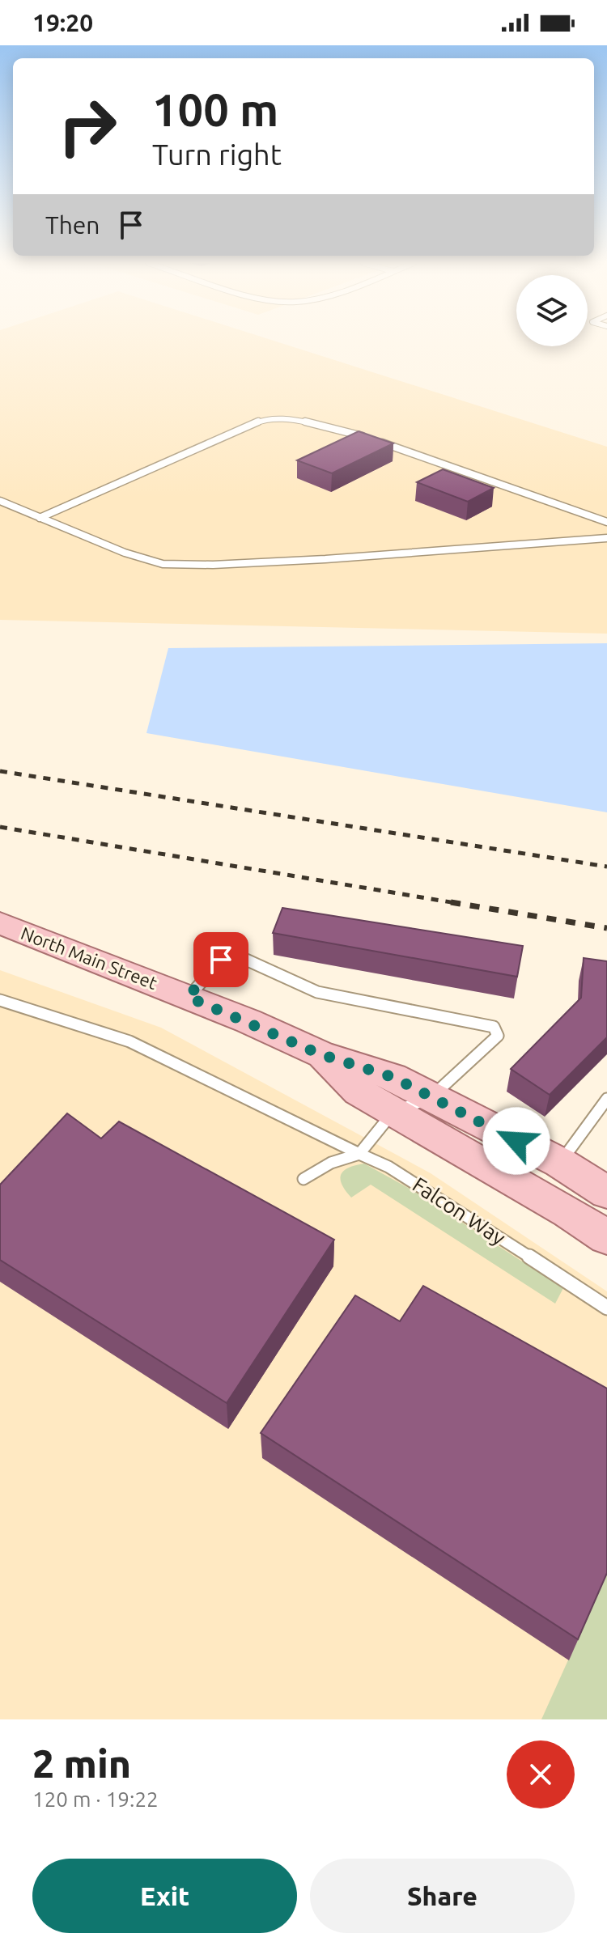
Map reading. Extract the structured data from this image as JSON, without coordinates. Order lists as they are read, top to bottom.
{
  "streets": {
    "main road": ["North Main Street"],
    "lane": ["Falcon Way"]
  },
  "page": {
    "status": "19:20",
    "turn": ["100 m", "Turn right"],
    "then": "Then",
    "heading": ["2 min", "120 m · 19:22"],
    "buttons": ["Exit", "Share"]
  }
}
